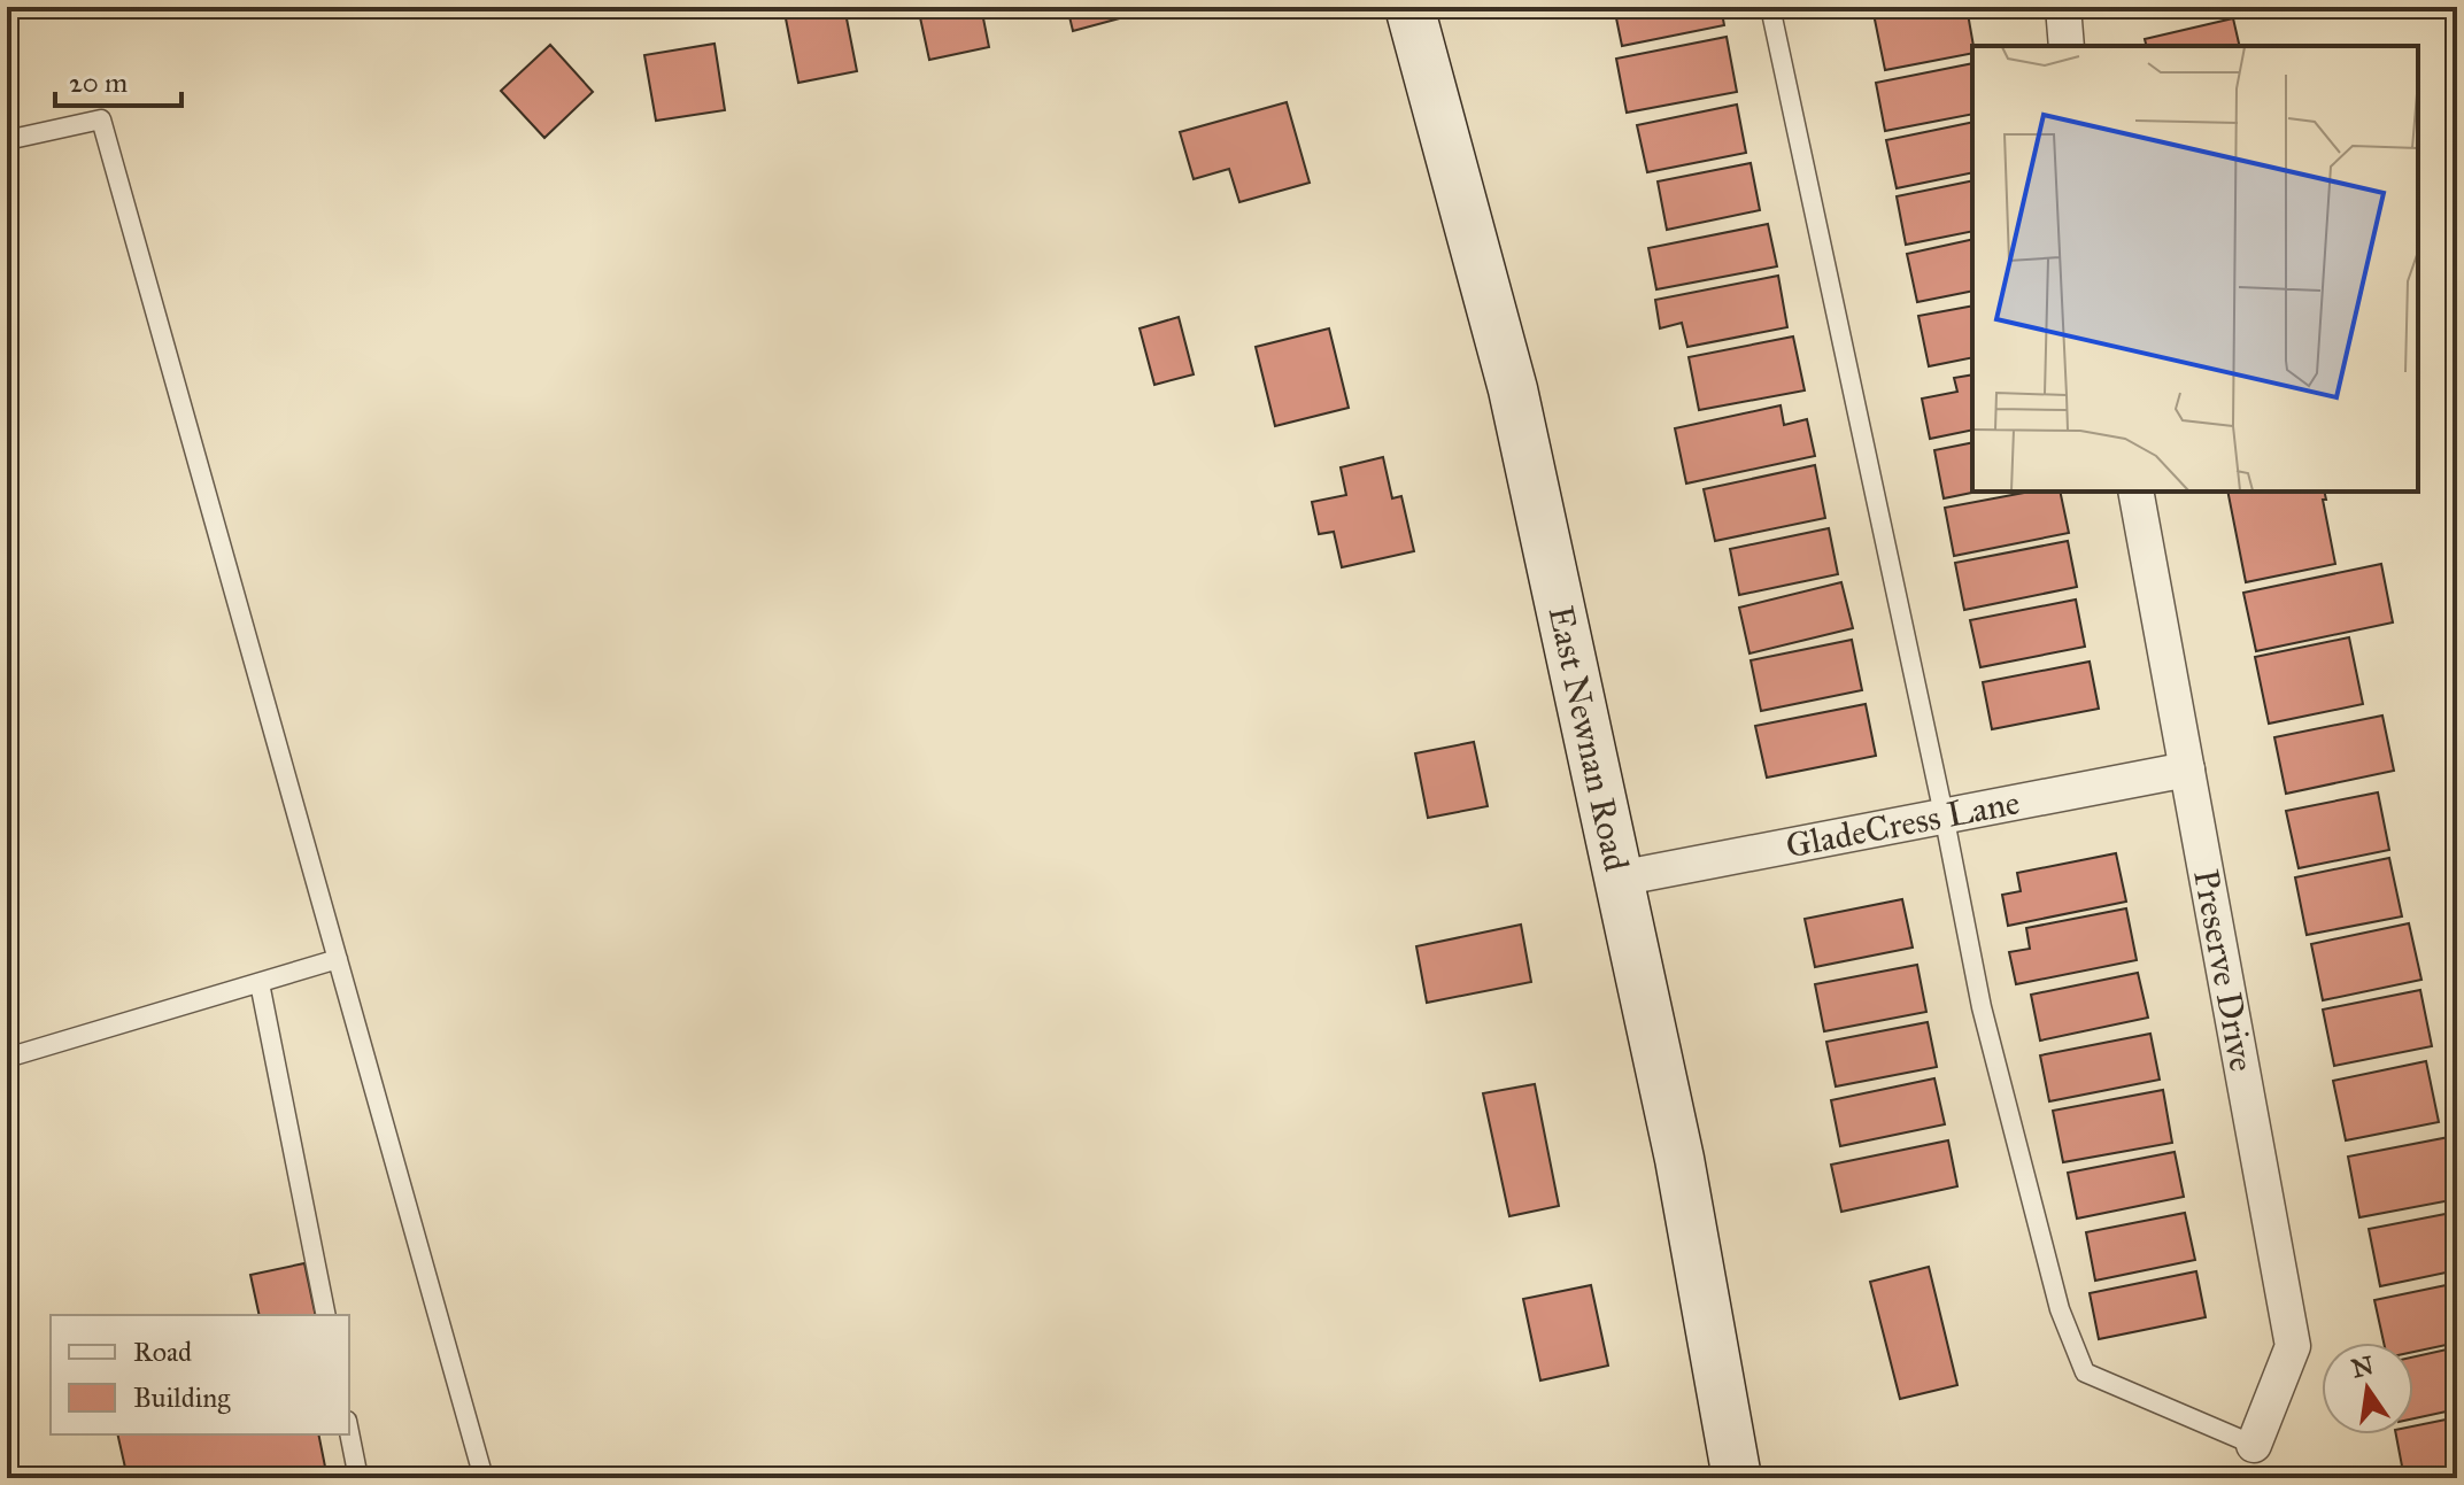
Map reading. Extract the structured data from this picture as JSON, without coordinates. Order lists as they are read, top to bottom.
{
  "streets": {
    "street": ["East Newnan Road", "GladeCress Lane", "Preserve Drive"]
  },
  "crossings": [
    ["East Newnan Road", "GladeCress Lane"],
    ["GladeCress Lane", "Preserve Drive"]
  ],
  "legend": ["Road", "Building"],
  "scale_bar": "20 m",
  "north": "top"
}
